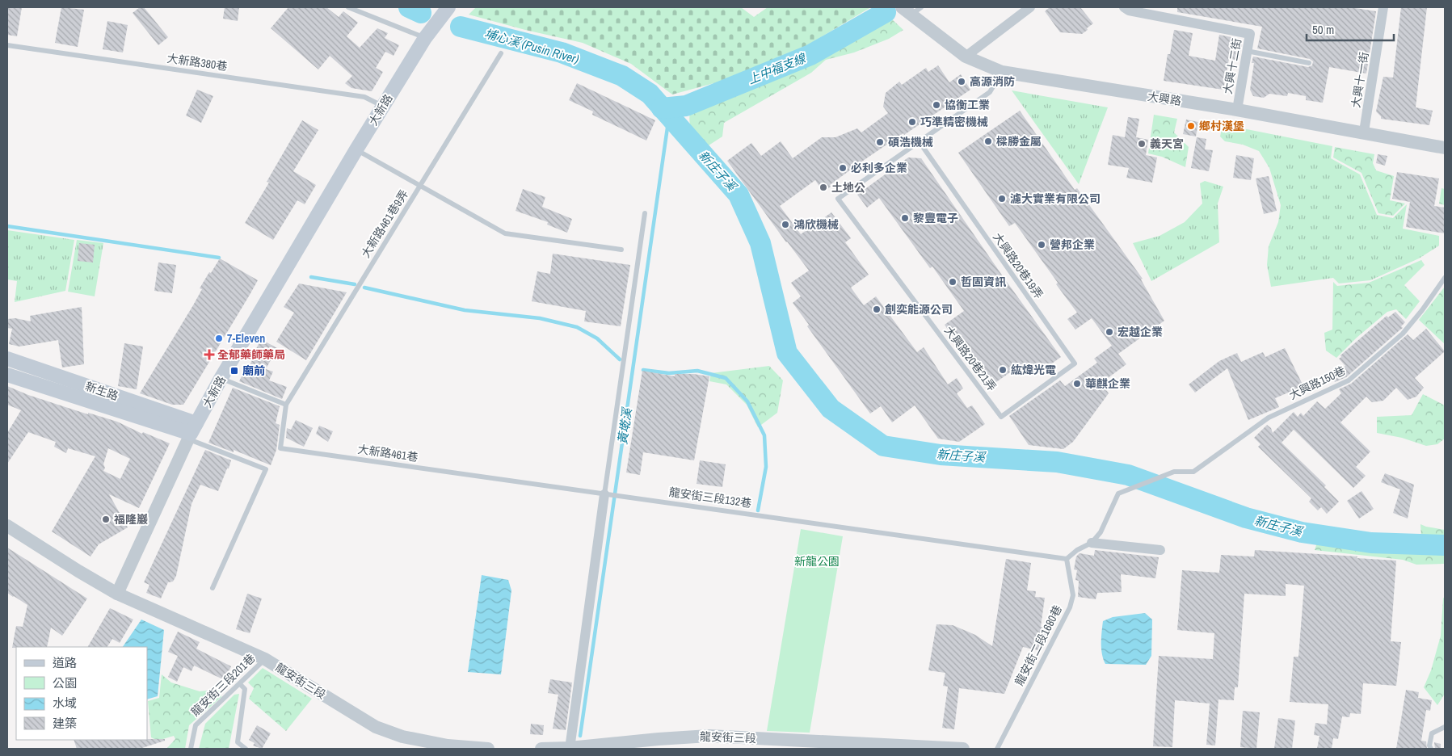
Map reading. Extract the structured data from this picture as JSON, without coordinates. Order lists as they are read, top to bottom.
{
  "streets": {
    "main road": ["大新路", "新生路"],
    "street": [
      "大興十二街",
      "大興十一街",
      "大興路",
      "龍安街三段"
    ],
    "lane": [
      "大新路380巷",
      "大新路461巷9弄",
      "大興路20巷19弄",
      "大興路20巷21弄",
      "大興路150巷",
      "大新路461巷",
      "龍安街三段132巷",
      "龍安街二段1680巷",
      "龍安街三段201巷"
    ]
  },
  "crossings": [
    ["大新路380巷", "大新路"],
    ["大興十二街", "大興路"],
    ["大興十一街", "大興路"],
    ["大新路", "新生路"],
    ["大新路", "龍安街三段"],
    ["大新路461巷9弄", "大新路461巷"],
    ["大興路20巷19弄", "大興路20巷21弄"],
    ["大新路461巷", "龍安街三段132巷"],
    ["龍安街三段132巷", "龍安街二段1680巷"],
    ["龍安街三段", "龍安街三段201巷"]
  ],
  "water": [
    "埔心溪 (Pusin River)",
    "上中福支線",
    "新庄子溪",
    "黃墘溪"
  ],
  "parks": ["新龍公園"],
  "places": {
    "other": [
      "高源消防",
      "協衡工業",
      "巧準精密機械",
      "鄉村漢堡",
      "樑勝金屬",
      "碩浩機械",
      "義天宮",
      "必利多企業",
      "土地公",
      "濾大實業有限公司",
      "黎豐電子",
      "鴻欣機械",
      "營邦企業",
      "哲固資訊",
      "創奕能源公司",
      "宏越企業",
      "7-Eleven",
      "紘煒光電",
      "華麒企業",
      "福隆巖"
    ],
    "health": ["全郁藥師藥局"],
    "transit": ["廟前"]
  },
  "legend": [
    "道路",
    "公園",
    "水域",
    "建築"
  ],
  "scale_bar": "50 m"
}
